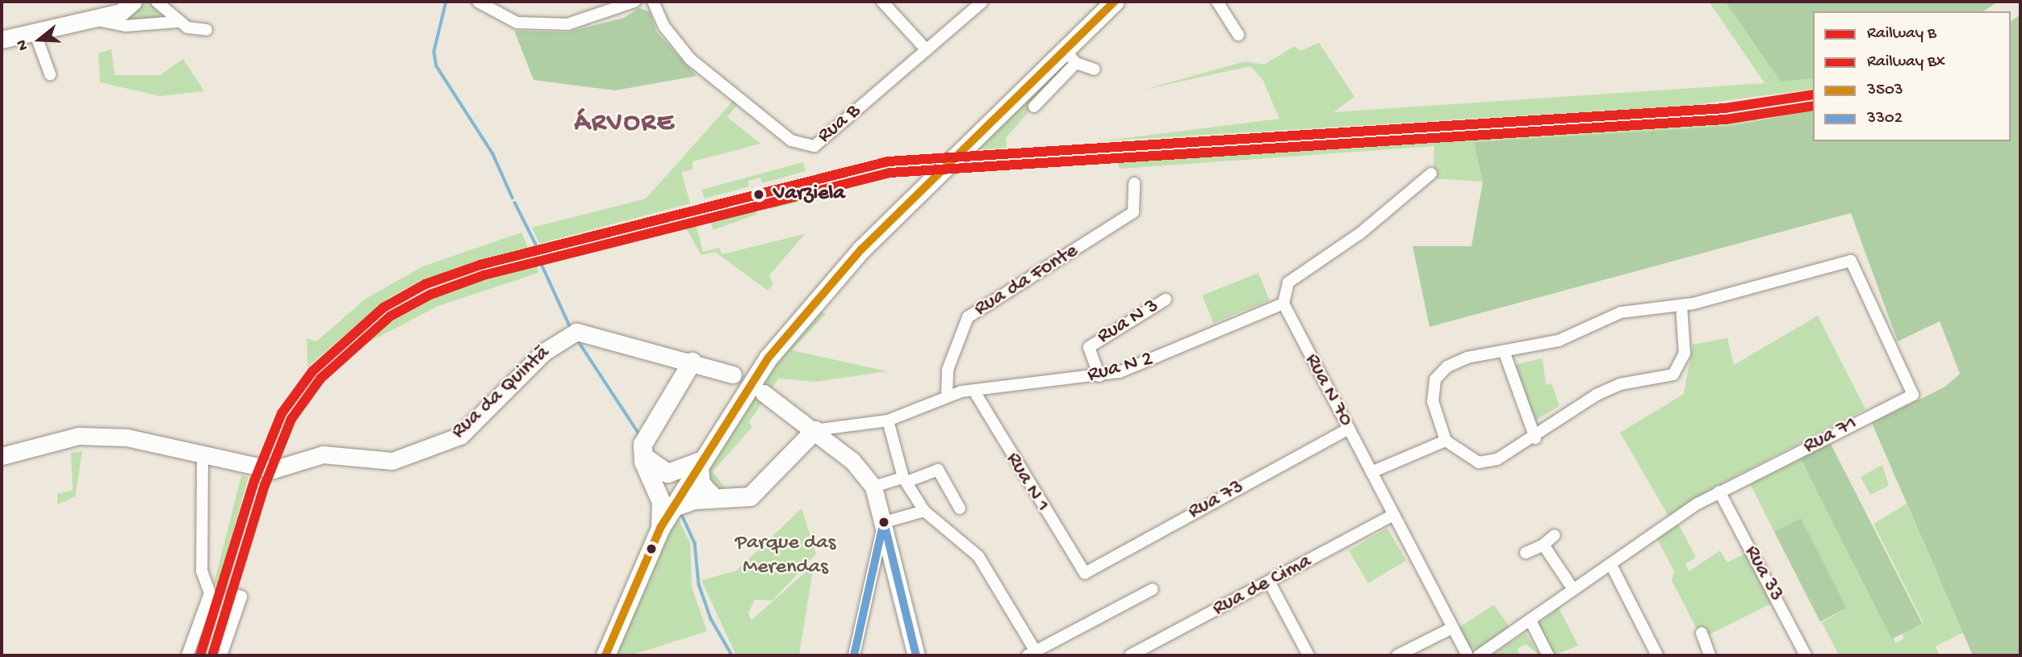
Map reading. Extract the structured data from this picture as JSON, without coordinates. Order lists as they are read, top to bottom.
{
  "streets": {
    "street": [
      "Rua B",
      "Rua da Fonte",
      "Rua N 3",
      "Rua N 2",
      "Rua N 70",
      "Rua da Quintã",
      "Rua 71",
      "Rua N 1",
      "Rua 73",
      "Rua 33",
      "Rua de Cima"
    ]
  },
  "crossings": [
    ["Rua da Fonte", "Rua N 2"],
    ["Rua N 3", "Rua N 2"],
    ["Rua N 2", "Rua N 70"],
    ["Rua N 2", "Rua N 1"],
    ["Rua N 70", "Rua 73"],
    ["Rua N 70", "Rua de Cima"],
    ["Rua 71", "Rua 33"],
    ["Rua N 1", "Rua 73"]
  ],
  "districts": ["ÁRVORE"],
  "parks": ["Parque das Merendas"],
  "places": ["Varziela"],
  "lines": [
    "transit line 3503",
    "rail line B",
    "rail line Bx",
    "transit line 3302"
  ],
  "legend": [
    "Railway B",
    "Railway Bx",
    "3503",
    "3302"
  ],
  "north": "left"
}
